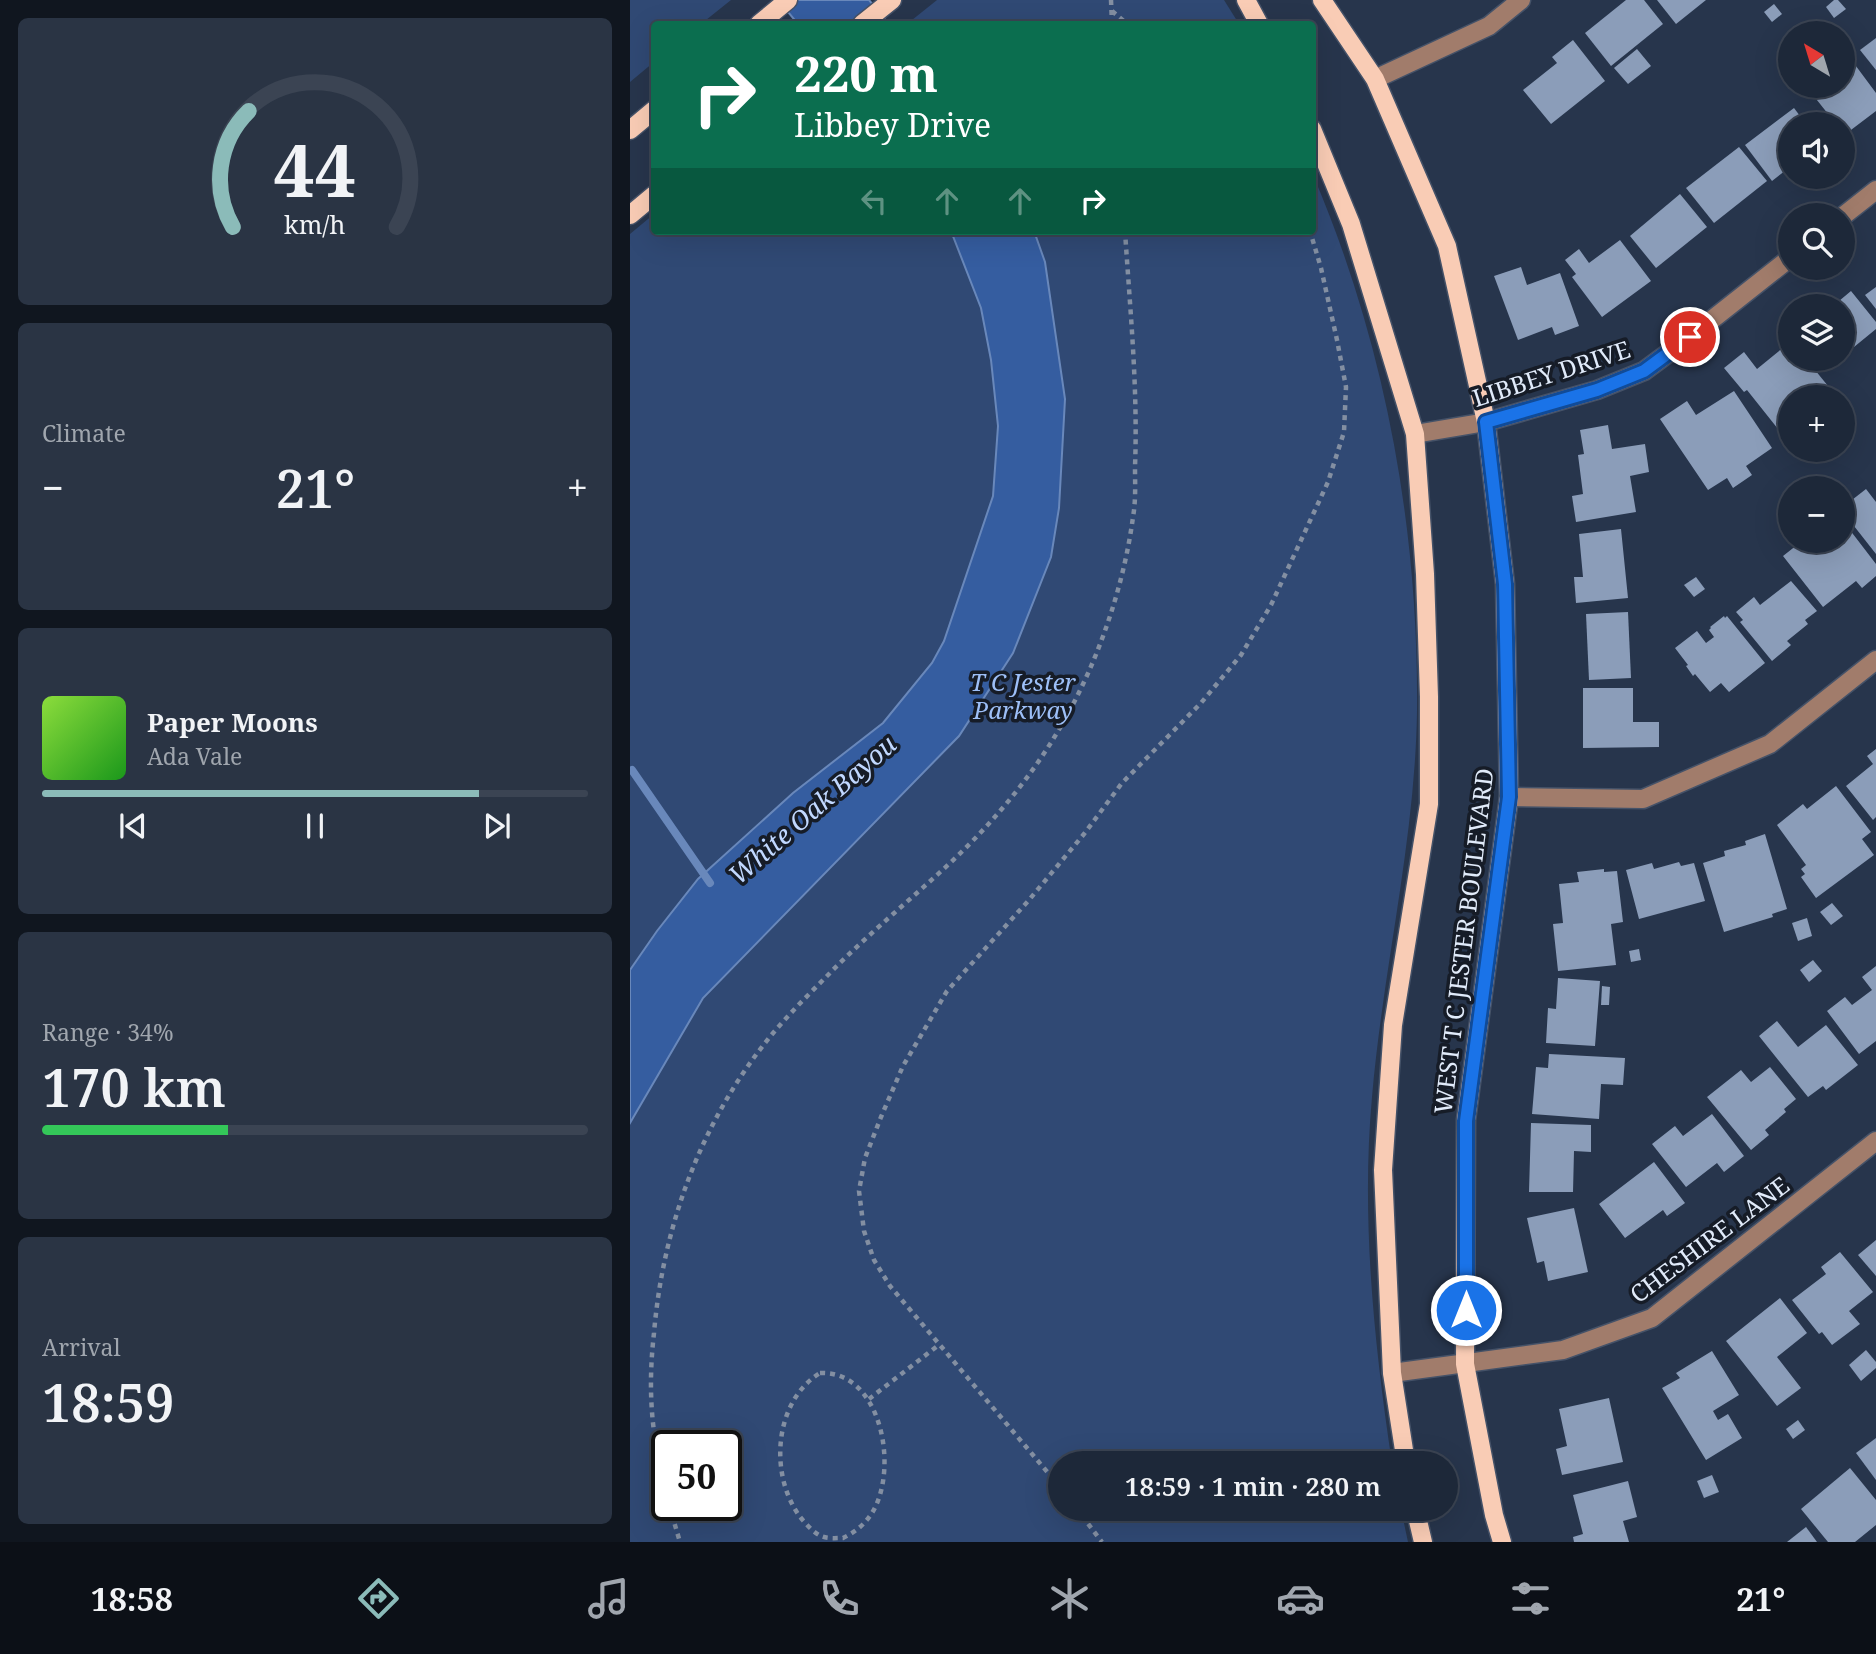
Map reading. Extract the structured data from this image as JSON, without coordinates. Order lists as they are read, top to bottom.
{
  "streets": {
    "main road": ["WEST T C JESTER BOULEVARD"],
    "street": ["LIBBEY DRIVE", "CHESHIRE LANE"]
  },
  "crossings": [
    ["LIBBEY DRIVE", "WEST T C JESTER BOULEVARD"],
    ["WEST T C JESTER BOULEVARD", "CHESHIRE LANE"]
  ],
  "water": ["White Oak Bayou"],
  "parks": ["T C Jester Parkway"],
  "north": "top left",
  "page": {
    "map_buttons": ["+", "−"],
    "turn": ["220 m", "Libbey Drive"],
    "tile": [
      "Climate",
      ["Range · 34%", "170 km"],
      ["Arrival", "18:59"]
    ],
    "heat": ["−", "21°", "+"],
    "song": ["Paper Moons", "Ada Vale"],
    "limit": "50",
    "trip": "18:59 · 1 min · 280 m",
    "tabs": ["18:58", "21°"],
    "gauge": ["44", "km/h"]
  }
}
